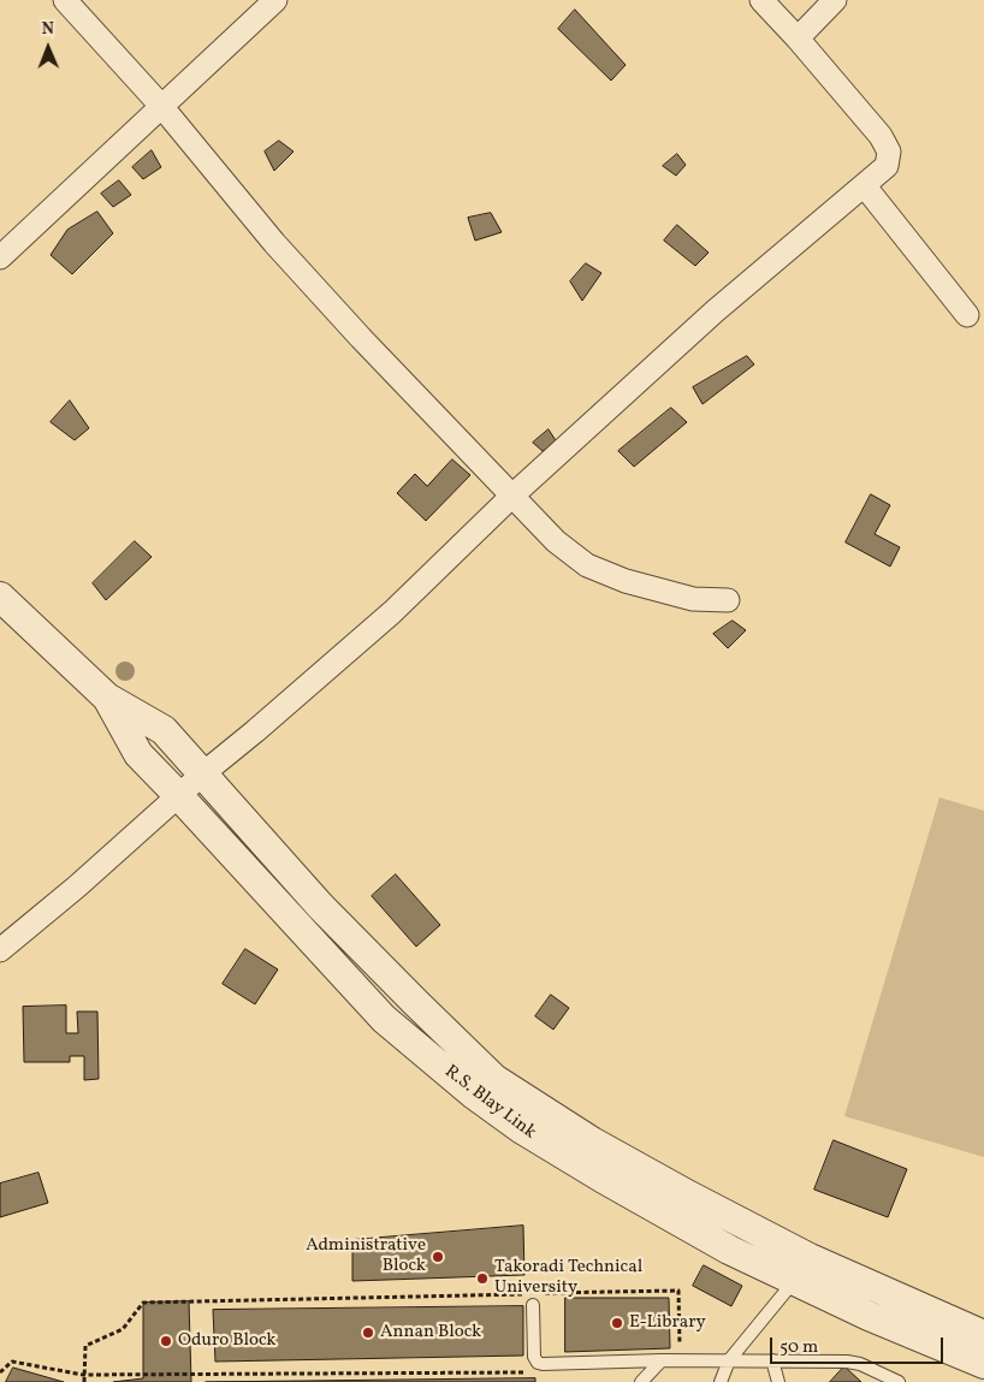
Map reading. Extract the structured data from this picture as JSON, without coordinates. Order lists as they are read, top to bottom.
{
  "streets": {
    "street": ["R.S. Blay Link"]
  },
  "places": [
    "Administrative Block",
    "Takoradi Technical University",
    "E-Library",
    "Annan Block",
    "Oduro Block"
  ],
  "scale_bar": "50 m",
  "north": "top"
}
